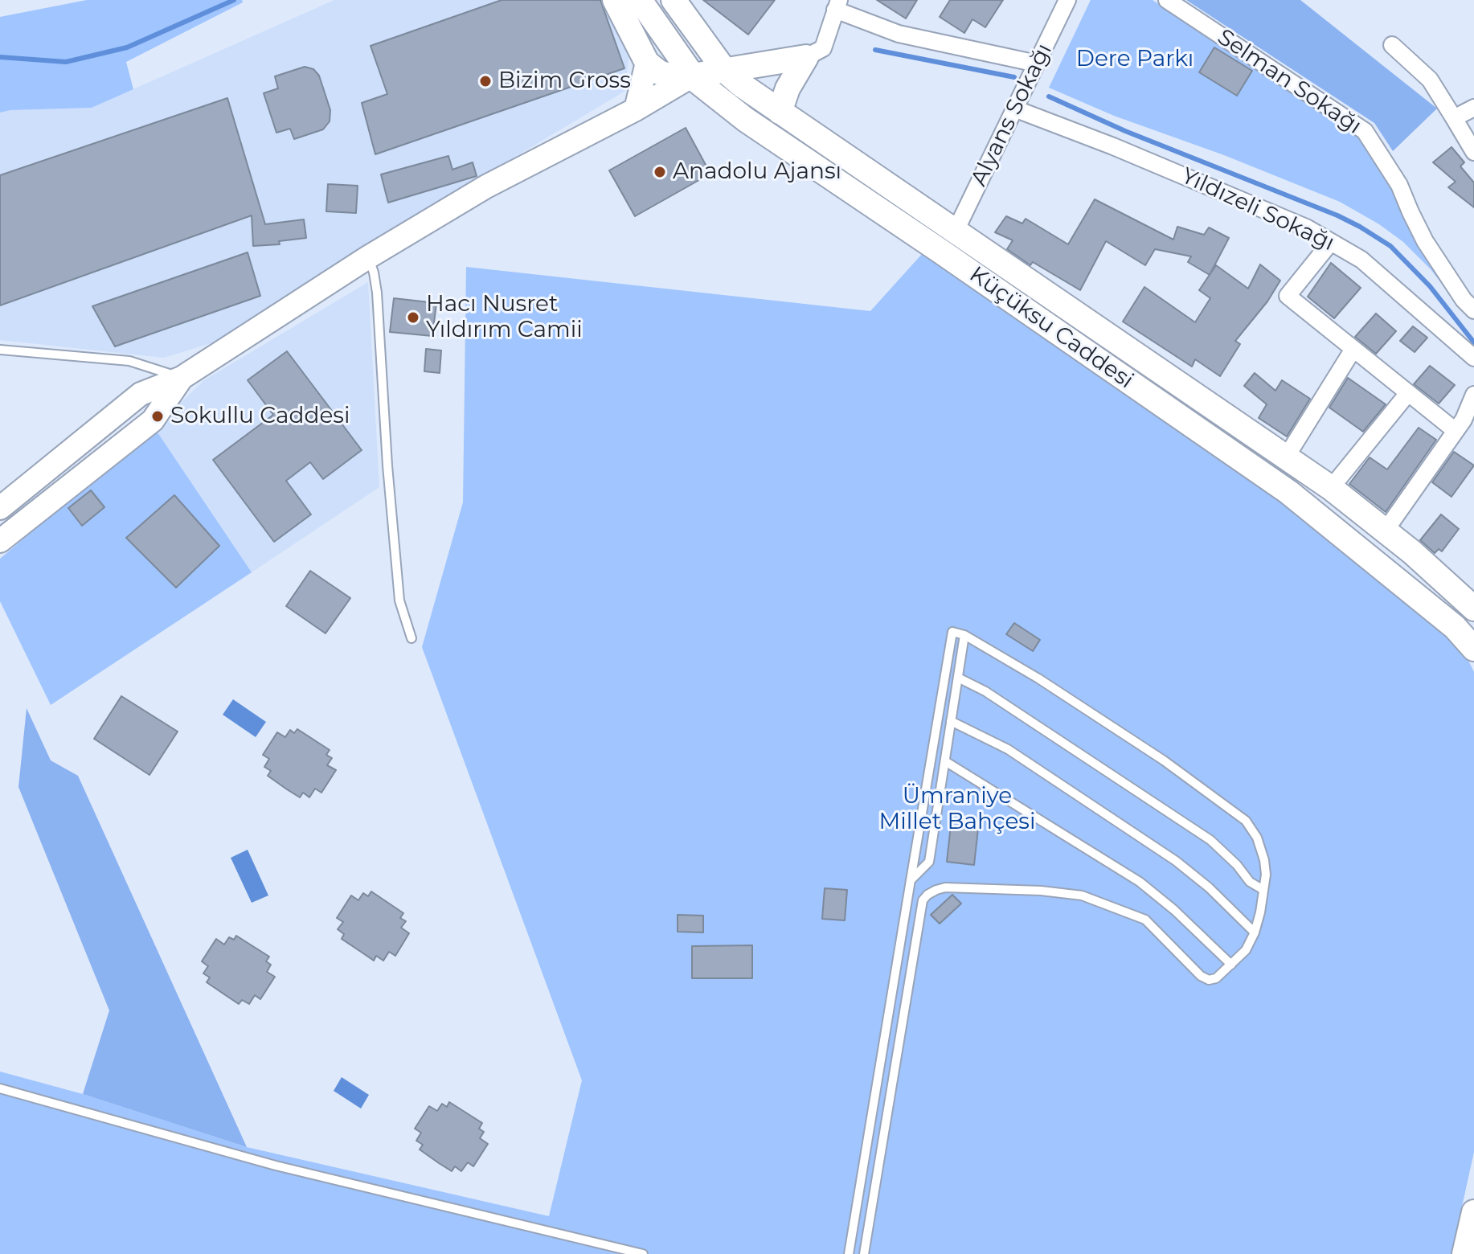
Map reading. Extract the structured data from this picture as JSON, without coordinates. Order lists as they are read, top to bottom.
{
  "streets": {
    "main road": ["Küçüksu Caddesi"],
    "street": ["Selman Sokağı", "Alyans Sokağı", "Yıldızeli Sokağı"]
  },
  "crossings": [
    ["Alyans Sokağı", "Yıldızeli Sokağı"],
    ["Alyans Sokağı", "Küçüksu Caddesi"]
  ],
  "parks": ["Dere Parkı", "Ümraniye Millet Bahçesi"],
  "places": [
    "Bizim Gross",
    "Anadolu Ajansı",
    "Hacı Nusret Yıldırım Camii",
    "Sokullu Caddesi"
  ]
}
